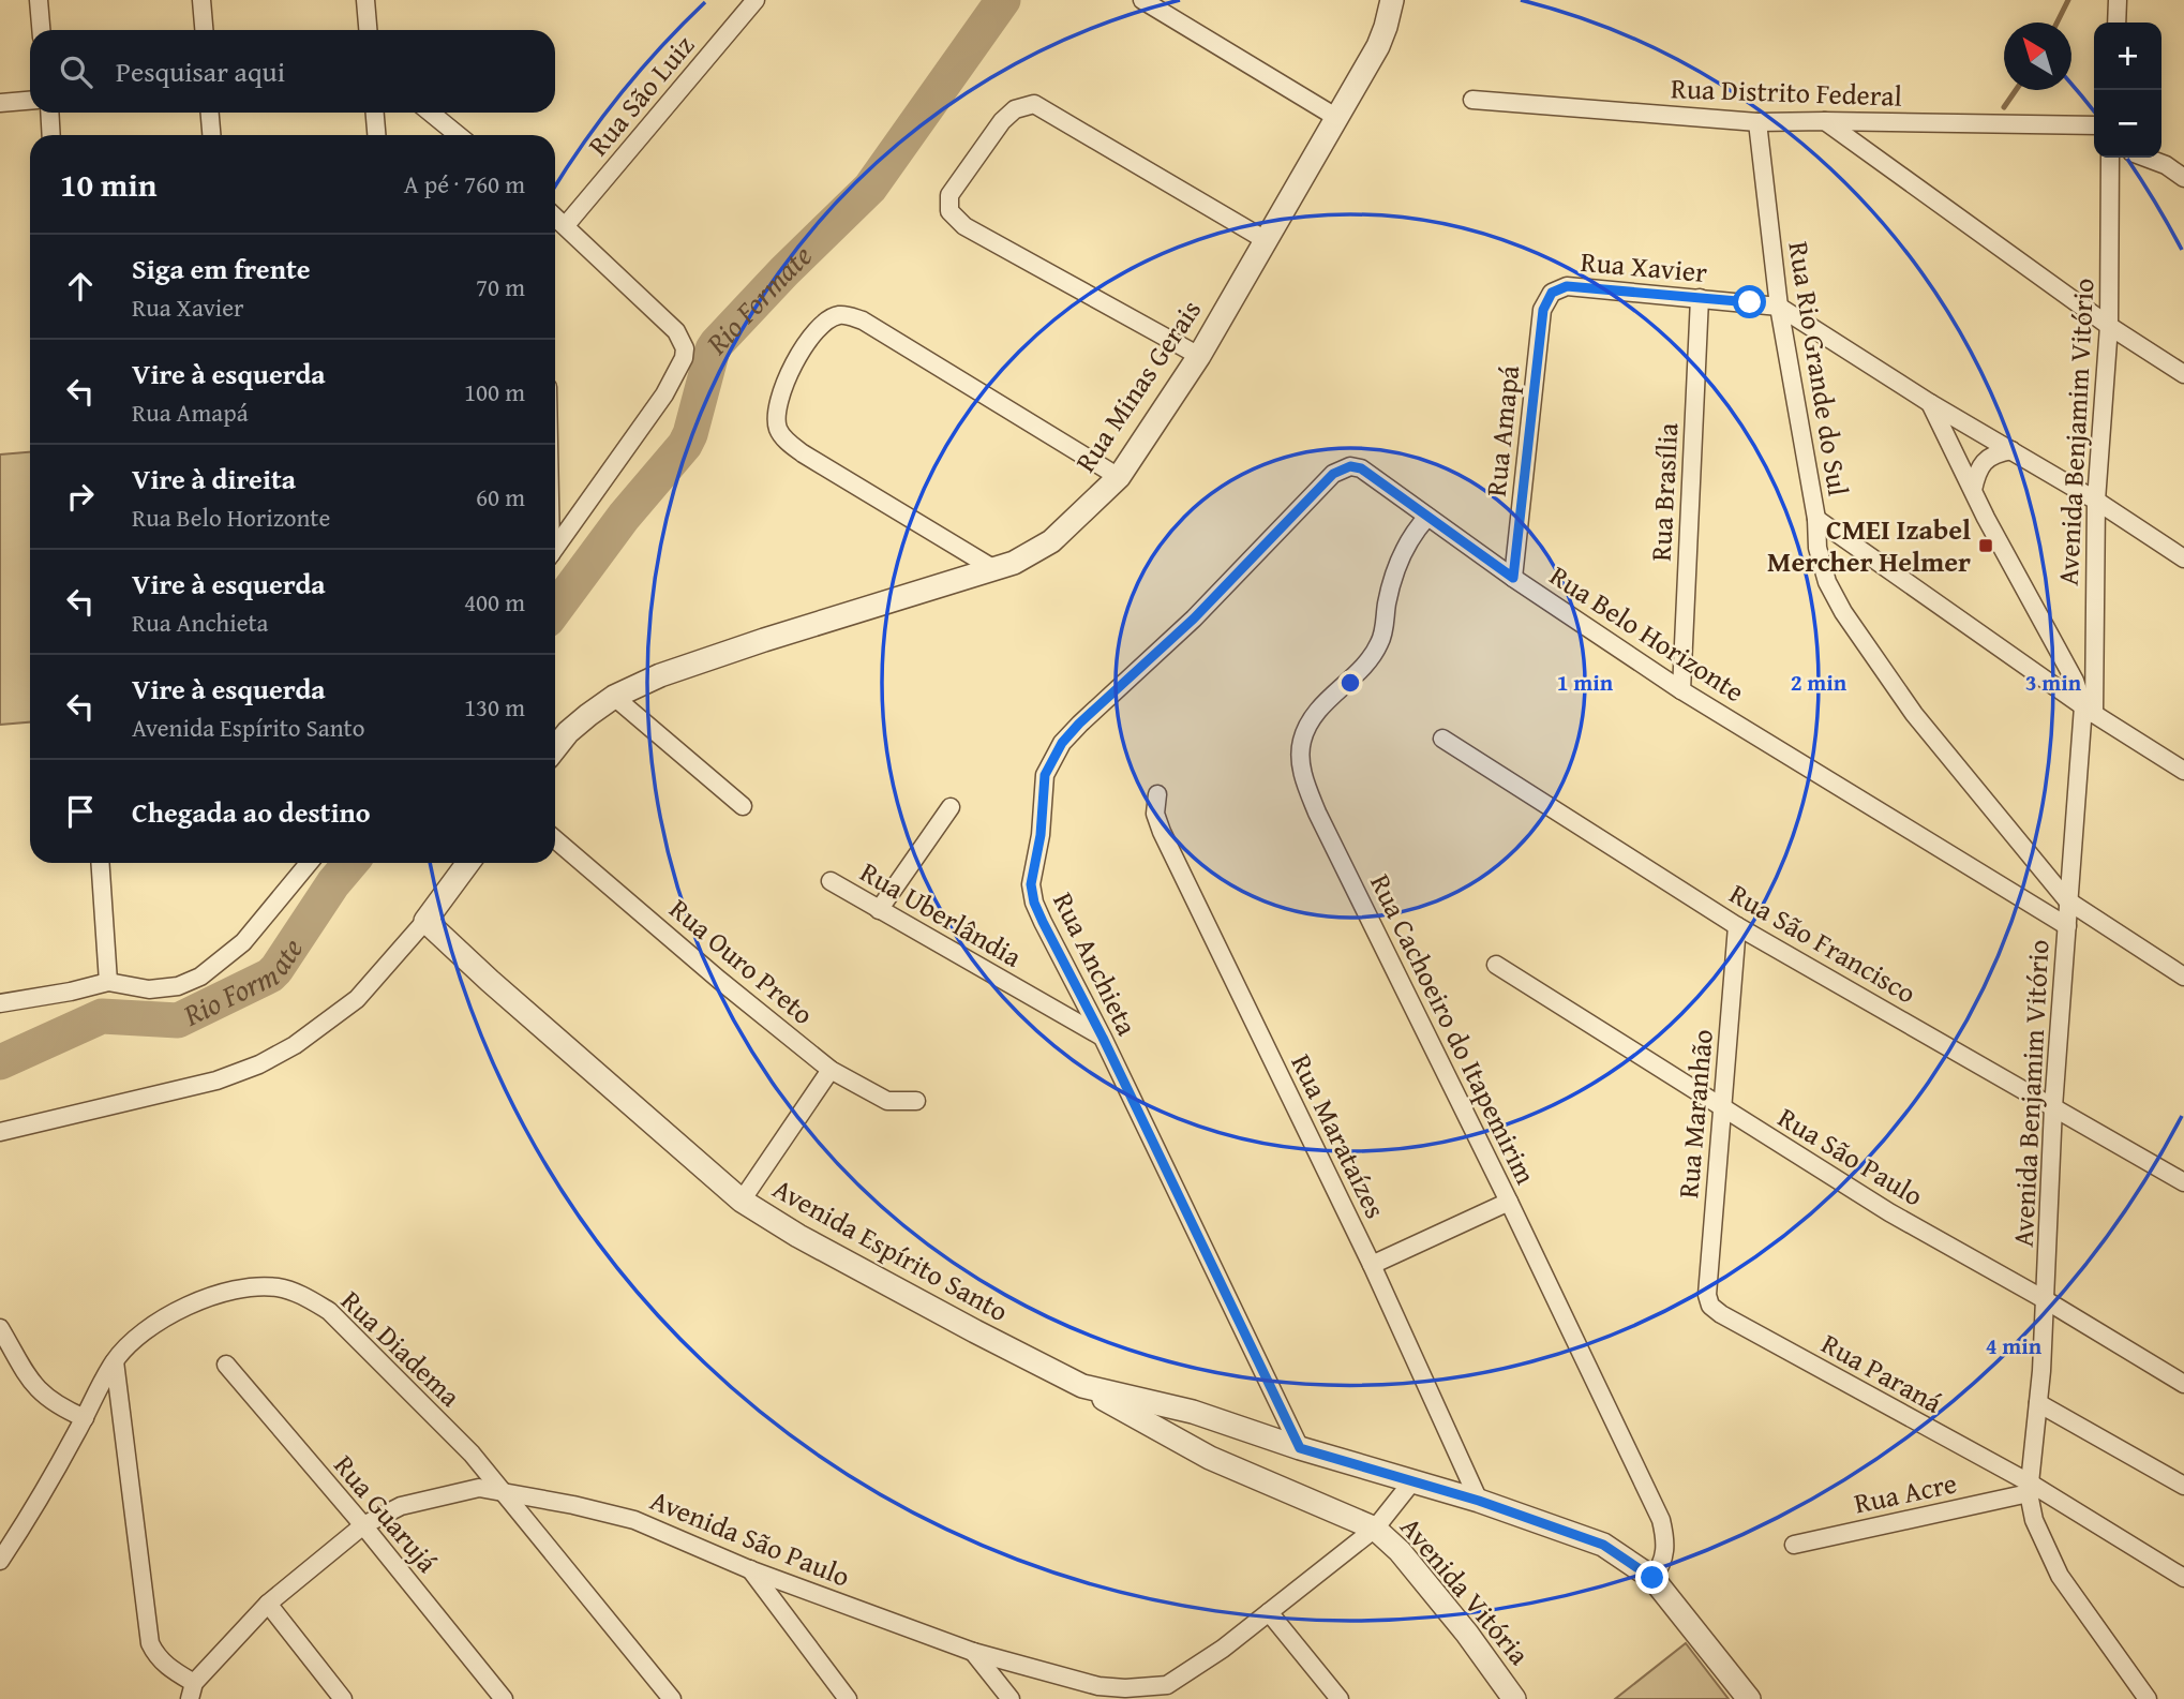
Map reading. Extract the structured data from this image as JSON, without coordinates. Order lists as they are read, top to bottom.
{
  "streets": {
    "street": [
      "Rua Distrito Federal",
      "Rua São Luiz",
      "Rua Xavier",
      "Rua Rio Grande do Sul",
      "Rua Minas Gerais",
      "Rua Amapá",
      "Avenida Benjamim Vitório",
      "Rua Brasília",
      "Rua Belo Horizonte",
      "Rua Uberlândia",
      "Rua São Francisco",
      "Rua Ouro Preto",
      "Rua Anchieta",
      "Rua Cachoeiro do Itapemirim",
      "Rua Maranhão",
      "Rua Marataízes",
      "Rua São Paulo",
      "Avenida Espírito Santo",
      "Rua Diadema",
      "Rua Paraná",
      "Rua Acre",
      "Rua Guarujá",
      "Avenida São Paulo",
      "Avenida Vitória"
    ]
  },
  "crossings": [
    ["Rua Distrito Federal", "Rua Rio Grande do Sul"],
    ["Rua Xavier", "Rua Rio Grande do Sul"],
    ["Rua Xavier", "Rua Amapá"],
    ["Rua Xavier", "Avenida Benjamim Vitório"],
    ["Rua Xavier", "Rua Brasília"],
    ["Rua Rio Grande do Sul", "Avenida Benjamim Vitório"],
    ["Rua Amapá", "Rua Belo Horizonte"],
    ["Avenida Benjamim Vitório", "Rua Belo Horizonte"],
    ["Avenida Benjamim Vitório", "Rua São Francisco"],
    ["Avenida Benjamim Vitório", "Rua São Paulo"],
    ["Avenida Benjamim Vitório", "Rua Paraná"],
    ["Avenida Benjamim Vitório", "Rua Acre"],
    ["Rua Brasília", "Rua Belo Horizonte"],
    ["Rua Belo Horizonte", "Rua Anchieta"],
    ["Rua Belo Horizonte", "Rua Cachoeiro do Itapemirim"],
    ["Rua Uberlândia", "Rua Anchieta"],
    ["Rua São Francisco", "Rua Maranhão"],
    ["Rua Anchieta", "Avenida Espírito Santo"],
    ["Rua Cachoeiro do Itapemirim", "Avenida Espírito Santo"],
    ["Rua Maranhão", "Rua São Paulo"],
    ["Rua Maranhão", "Rua Paraná"],
    ["Rua Marataízes", "Avenida Espírito Santo"],
    ["Avenida Espírito Santo", "Avenida Vitória"],
    ["Rua Diadema", "Avenida São Paulo"],
    ["Rua Paraná", "Rua Acre"],
    ["Rua Guarujá", "Avenida São Paulo"],
    ["Avenida São Paulo", "Avenida Vitória"]
  ],
  "water": ["Rio Formate"],
  "places": {
    "transit": ["CMEI Izabel Mercher Helmer"]
  },
  "north": "top left",
  "page": {
    "map_buttons": ["+", "−"],
    "search": "Pesquisar aqui",
    "heading": ["10 min", "A pé · 760 m"],
    "list": [
      ["Siga em frente", "Rua Xavier", "70 m"],
      ["Vire à esquerda", "Rua Amapá", "100 m"],
      ["Vire à direita", "Rua Belo Horizonte", "60 m"],
      ["Vire à esquerda", "Rua Anchieta", "400 m"],
      ["Vire à esquerda", "Avenida Espírito Santo", "130 m"],
      "Chegada ao destino"
    ]
  },
  "rings": [
    "1 min",
    "2 min",
    "3 min",
    "4 min"
  ]
}
